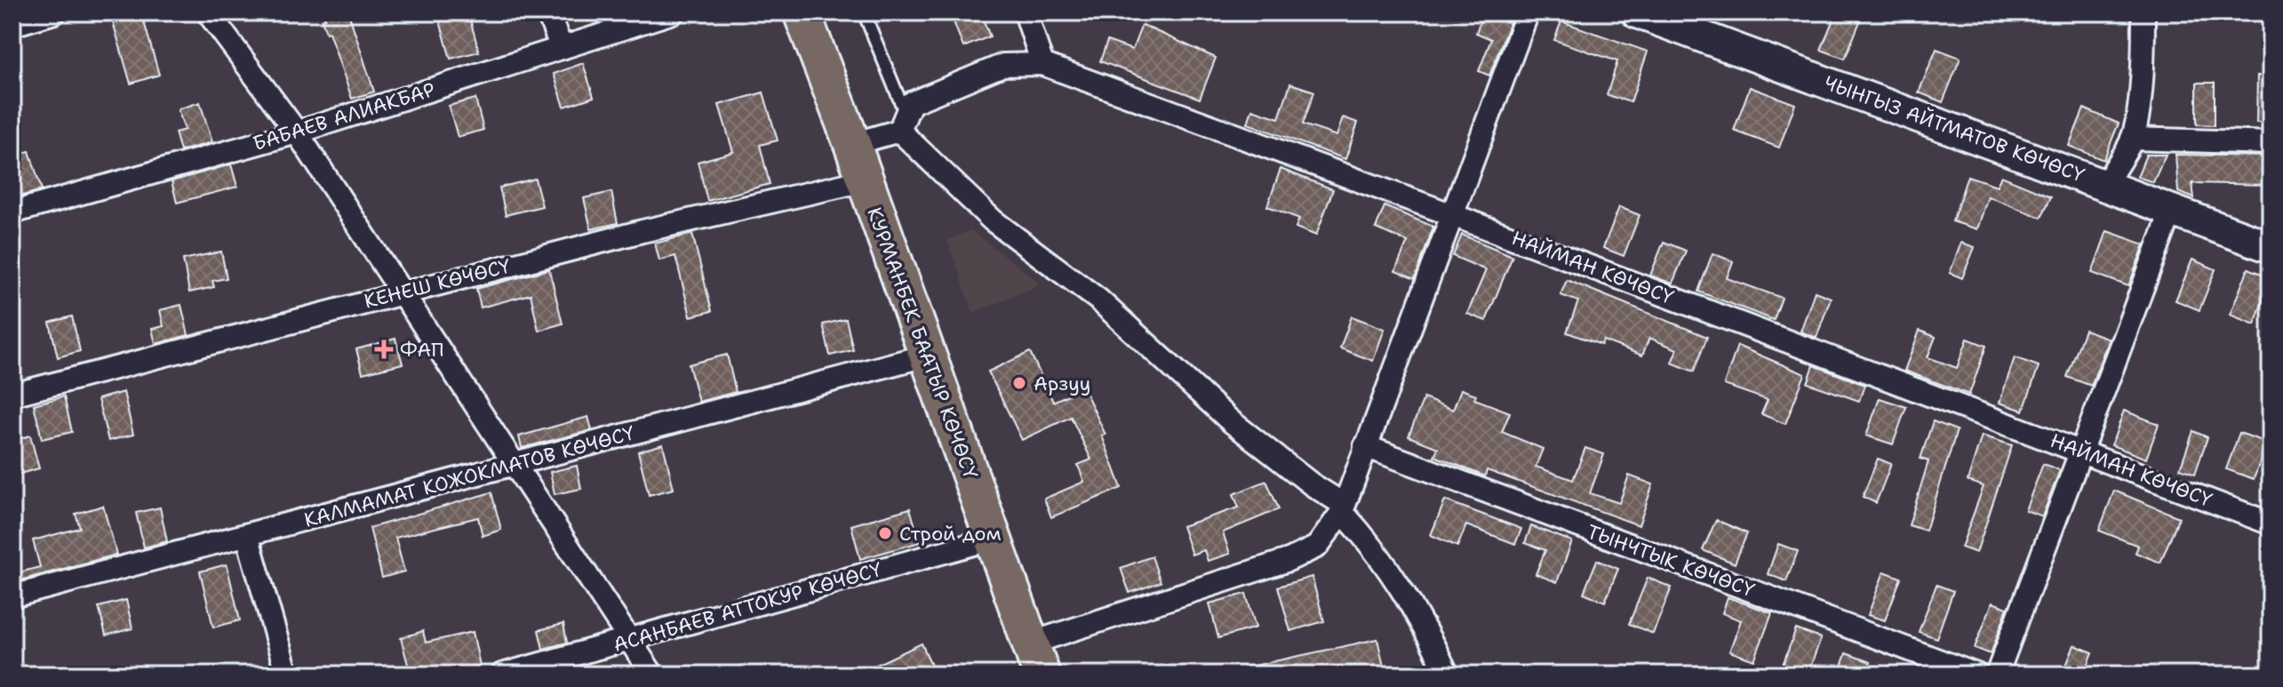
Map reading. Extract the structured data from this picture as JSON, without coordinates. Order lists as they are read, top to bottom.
{
  "streets": {
    "highway": ["КУРМАНБЕК БААТЫР КӨЧӨСҮ"],
    "main road": ["ЧЫНГЫЗ АЙТМАТОВ КӨЧӨСҮ"],
    "street": [
      "БАБАЕВ АЛИАКБАР",
      "НАЙМАН КӨЧӨСҮ",
      "КЕНЕШ КӨЧӨСҮ",
      "КАЛМАМАТ КОЖОКМАТОВ КӨЧӨСҮ",
      "ТЫНЧТЫК КӨЧӨСҮ",
      "АСАНБАЕВ АТТОКУР КӨЧӨСҮ"
    ]
  },
  "crossings": [
    ["НАЙМАН КӨЧӨСҮ", "КУРМАНБЕК БААТЫР КӨЧӨСҮ"],
    ["КЕНЕШ КӨЧӨСҮ", "КУРМАНБЕК БААТЫР КӨЧӨСҮ"],
    ["КУРМАНБЕК БААТЫР КӨЧӨСҮ", "КАЛМАМАТ КОЖОКМАТОВ КӨЧӨСҮ"],
    ["КУРМАНБЕК БААТЫР КӨЧӨСҮ", "АСАНБАЕВ АТТОКУР КӨЧӨСҮ"]
  ],
  "places": {
    "health": ["ФАП"],
    "other": ["Арзуу", "Строй дом"]
  }
}
